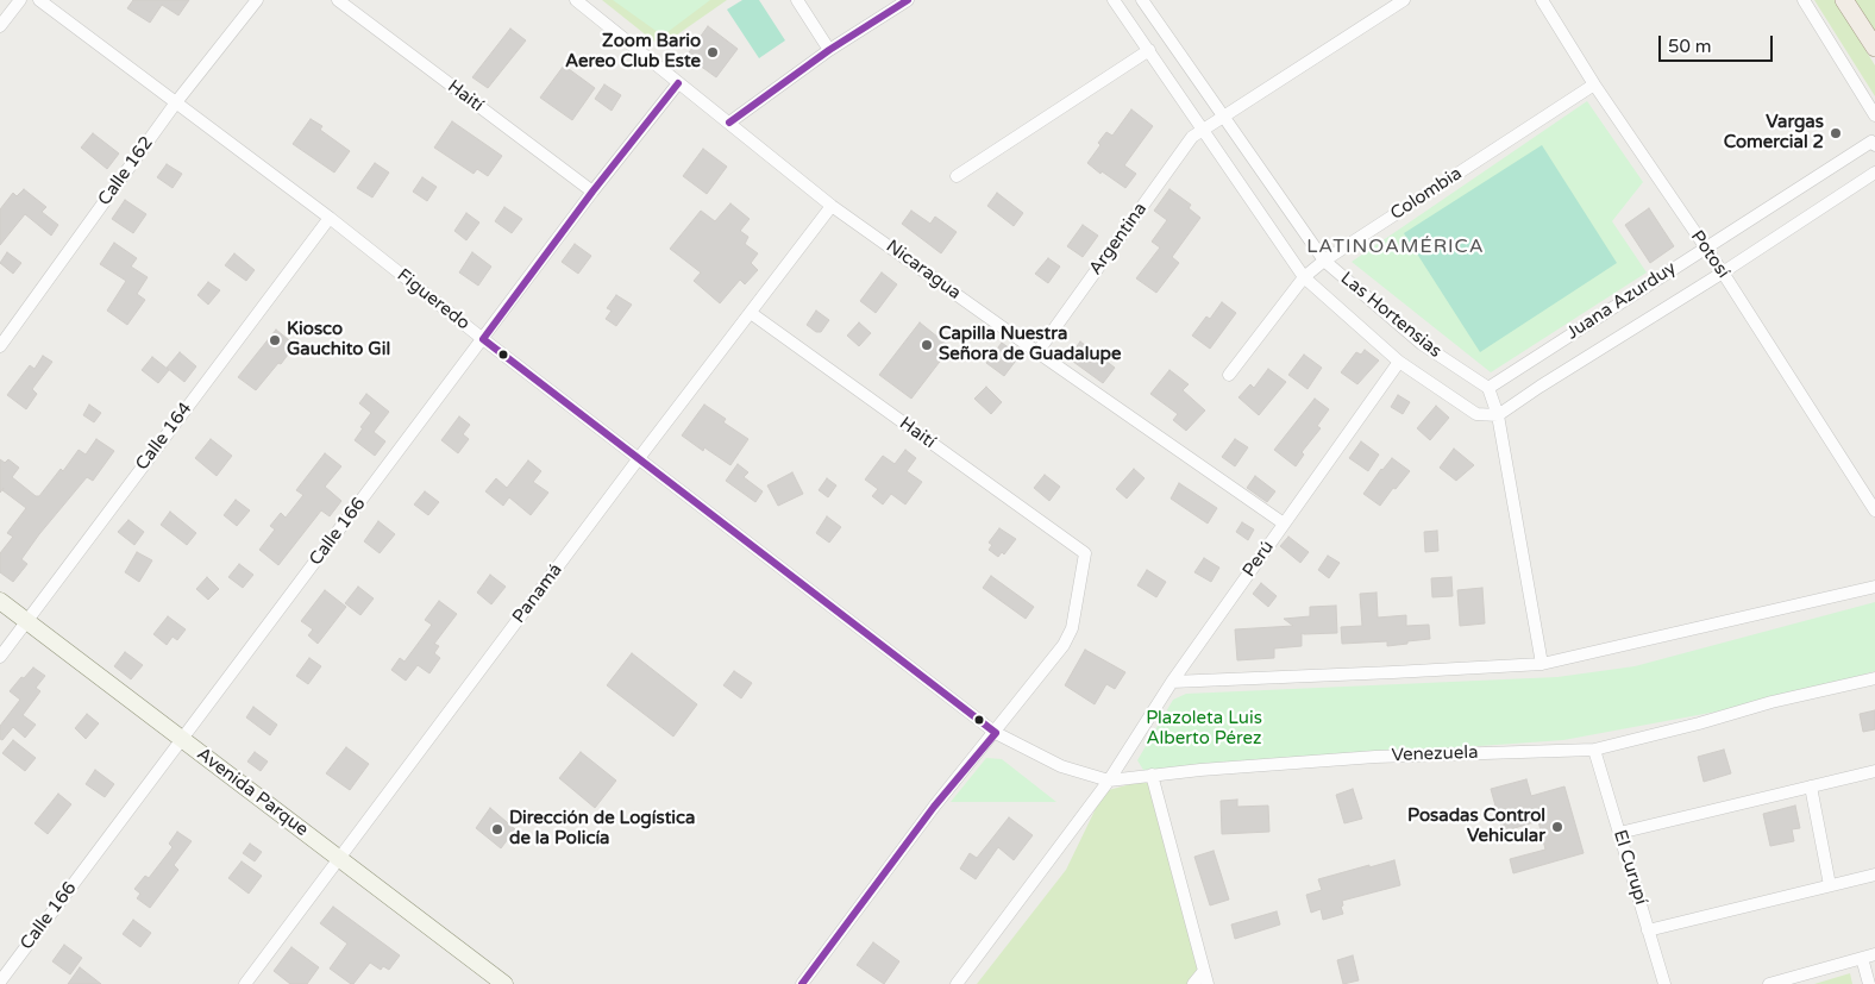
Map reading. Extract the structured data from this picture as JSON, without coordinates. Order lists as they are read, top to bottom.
{
  "streets": {
    "street": [
      "Haití",
      "Calle 162",
      "Colombia",
      "Argentina",
      "Potosí",
      "Nicaragua",
      "Figueredo",
      "Juana Azurduy",
      "Las Hortensias",
      "Calle 164",
      "Calle 166",
      "Perú",
      "Panamá",
      "Venezuela",
      "Avenida Parque",
      "El Curupí"
    ]
  },
  "crossings": [
    ["Haití", "Figueredo"],
    ["Haití", "Calle 166"],
    ["Haití", "Panamá"],
    ["Haití", "Venezuela"],
    ["Calle 162", "Figueredo"],
    ["Colombia", "Potosí"],
    ["Colombia", "Las Hortensias"],
    ["Argentina", "Nicaragua"],
    ["Argentina", "Las Hortensias"],
    ["Potosí", "Juana Azurduy"],
    ["Nicaragua", "Calle 166"],
    ["Nicaragua", "Perú"],
    ["Nicaragua", "Panamá"],
    ["Figueredo", "Calle 164"],
    ["Figueredo", "Calle 166"],
    ["Figueredo", "Panamá"],
    ["Figueredo", "Venezuela"],
    ["Juana Azurduy", "Las Hortensias"],
    ["Las Hortensias", "Perú"],
    ["Calle 164", "Avenida Parque"],
    ["Calle 166", "Avenida Parque"],
    ["Perú", "Venezuela"],
    ["Panamá", "Avenida Parque"],
    ["Venezuela", "El Curupí"]
  ],
  "districts": ["LATINOAMÉRICA"],
  "parks": ["Plazoleta Luis Alberto Pérez"],
  "places": [
    "Zoom Bario Aereo Club Este",
    "Vargas Comercial 2",
    "Kiosco Gauchito Gil",
    "Capilla Nuestra Señora de Guadalupe",
    "Posadas Control Vehicular",
    "Dirección de Logística de la Policía"
  ],
  "scale_bar": "50 m"
}
